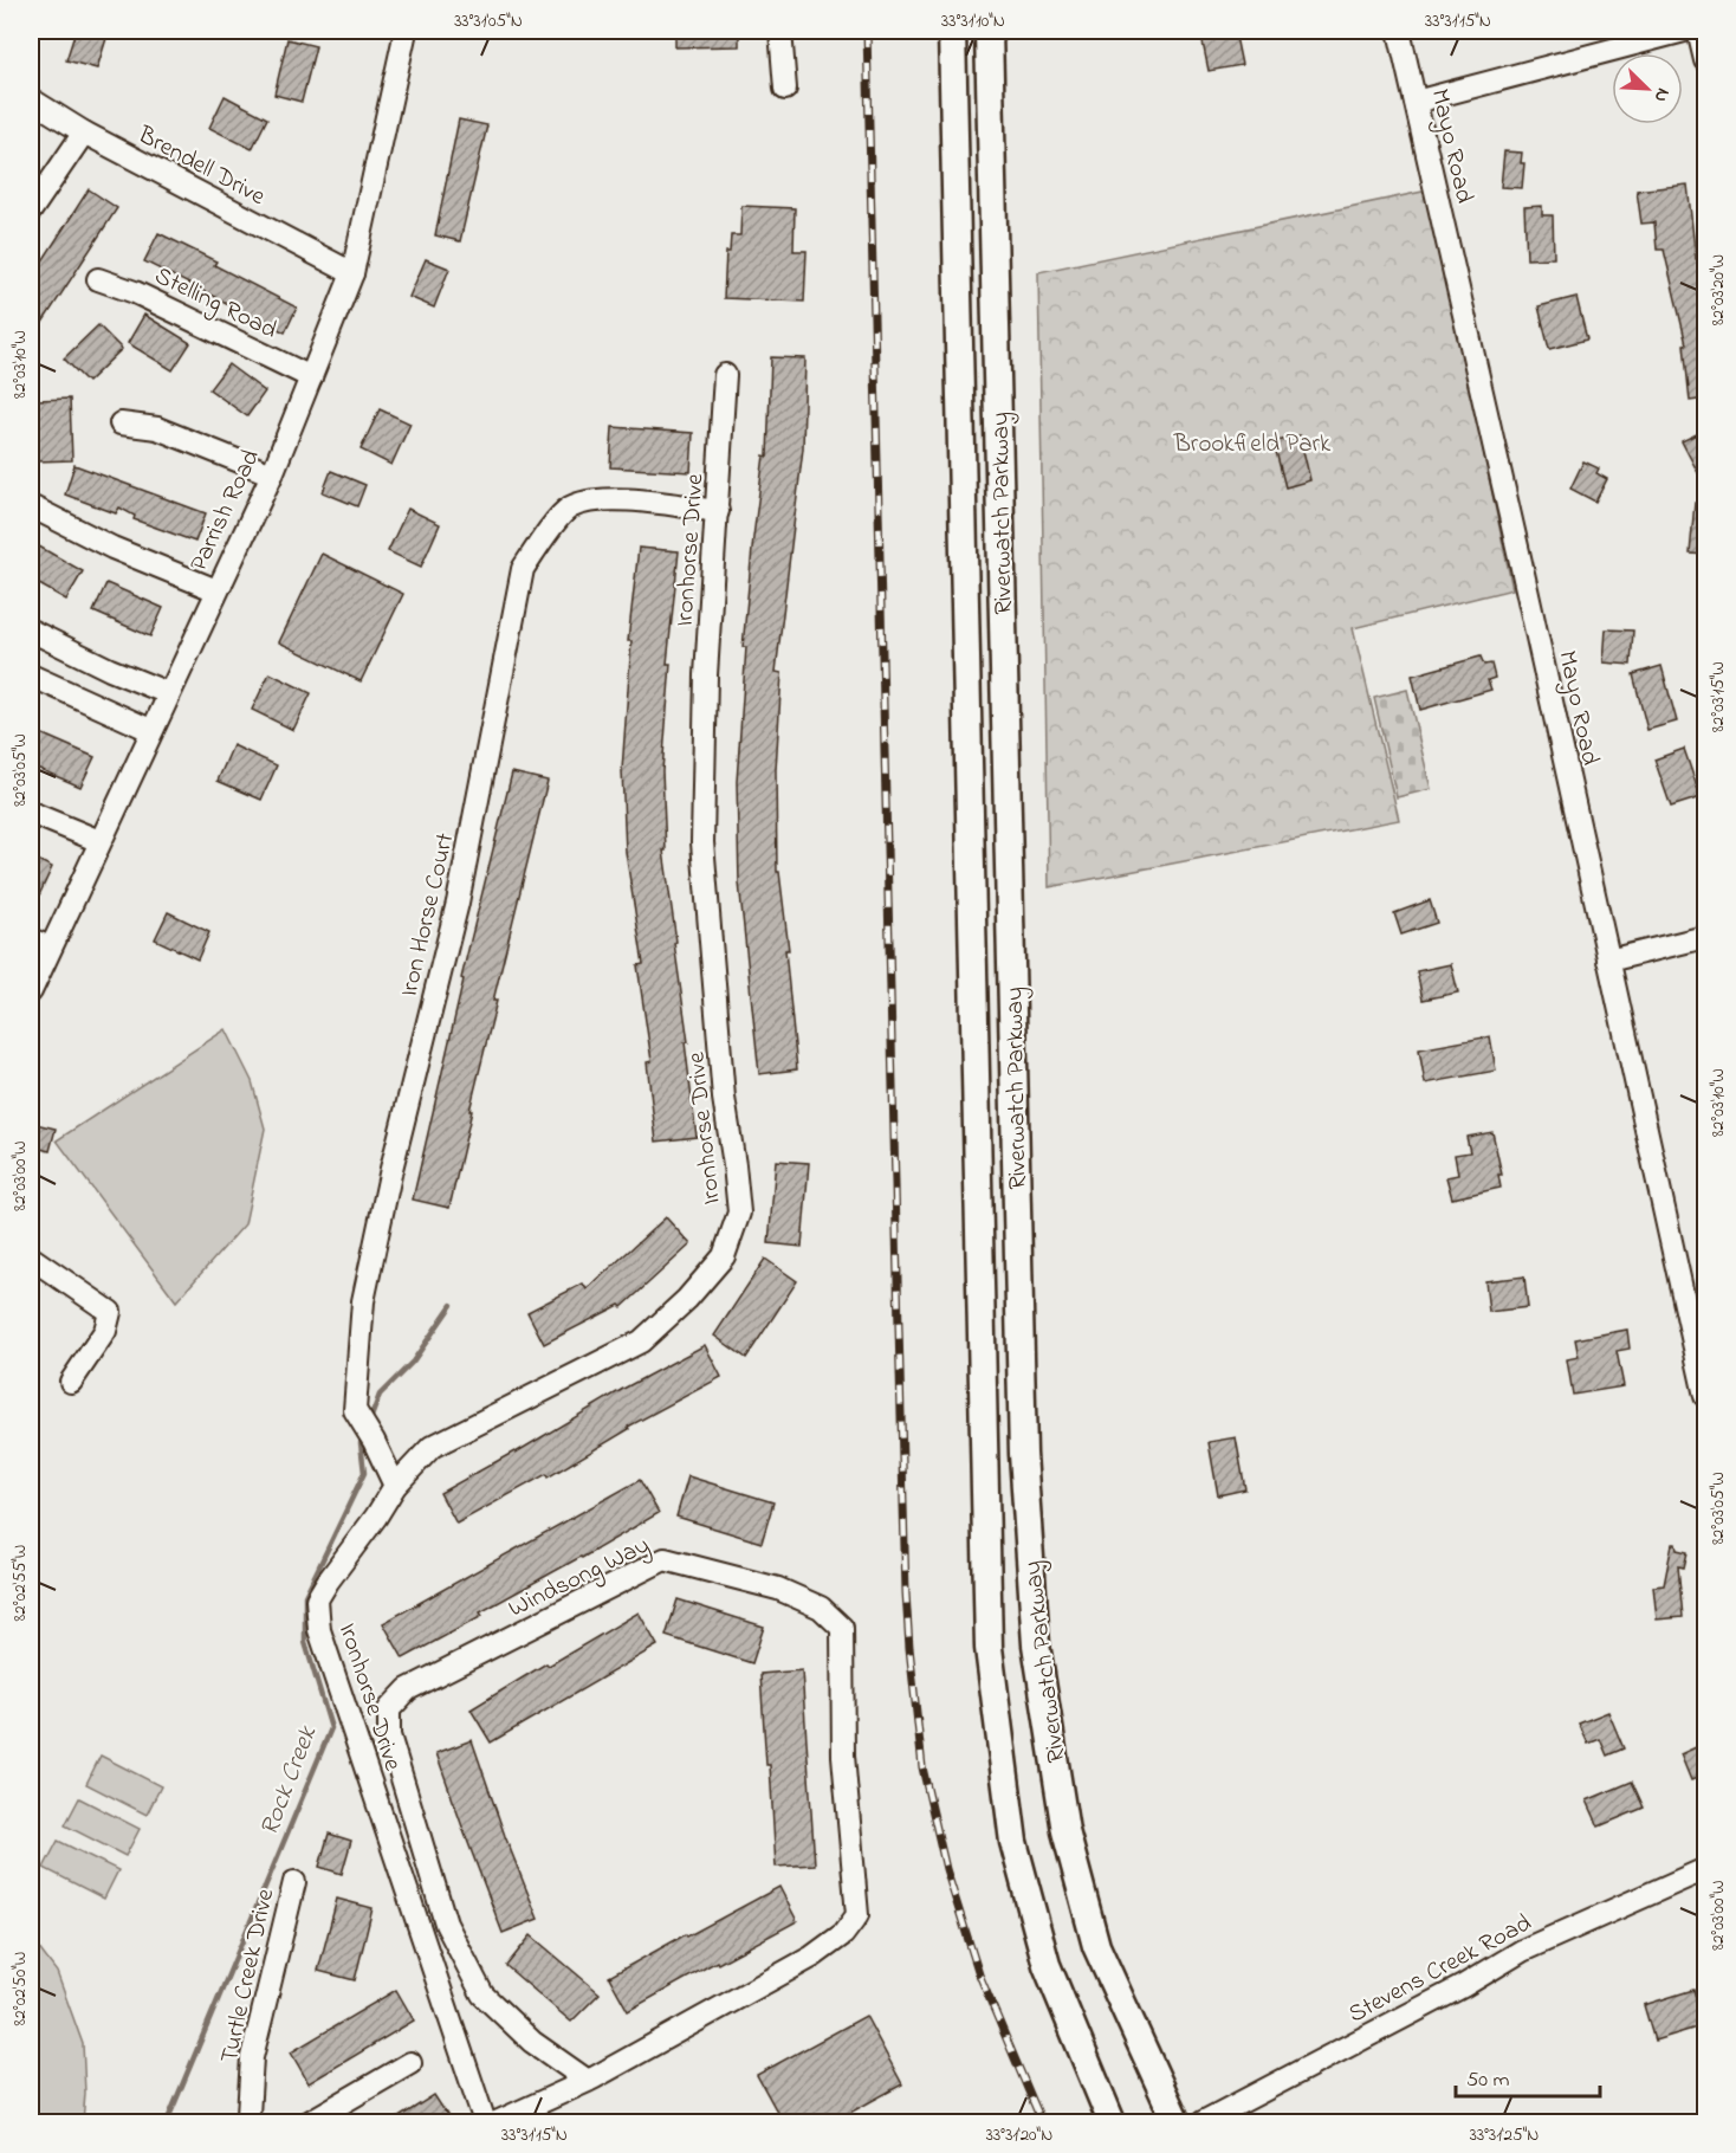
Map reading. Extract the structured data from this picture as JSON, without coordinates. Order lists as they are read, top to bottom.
{
  "streets": {
    "main road": ["Riverwatch Parkway"],
    "street": [
      "Mayo Road",
      "Brendell Drive",
      "Stelling Road",
      "Parrish Road",
      "Ironhorse Drive",
      "Iron Horse Court",
      "Windsong Way",
      "Stevens Creek Road",
      "Turtle Creek Drive"
    ]
  },
  "crossings": [
    ["Brendell Drive", "Parrish Road"],
    ["Stelling Road", "Parrish Road"],
    ["Ironhorse Drive", "Iron Horse Court"]
  ],
  "water": ["Rock Creek"],
  "parks": ["Brookfield Park"],
  "scale_bar": "50 m",
  "north": "bottom right",
  "coordinates": [
    "33°31'05\"N",
    "33°31'10\"N",
    "33°31'15\"N",
    "82°03'20\"W",
    "82°03'10\"W",
    "82°03'15\"W",
    "82°03'05\"W",
    "82°03'00\"W",
    "82°02'55\"W",
    "82°02'50\"W",
    "33°31'20\"N",
    "33°31'25\"N"
  ]
}
